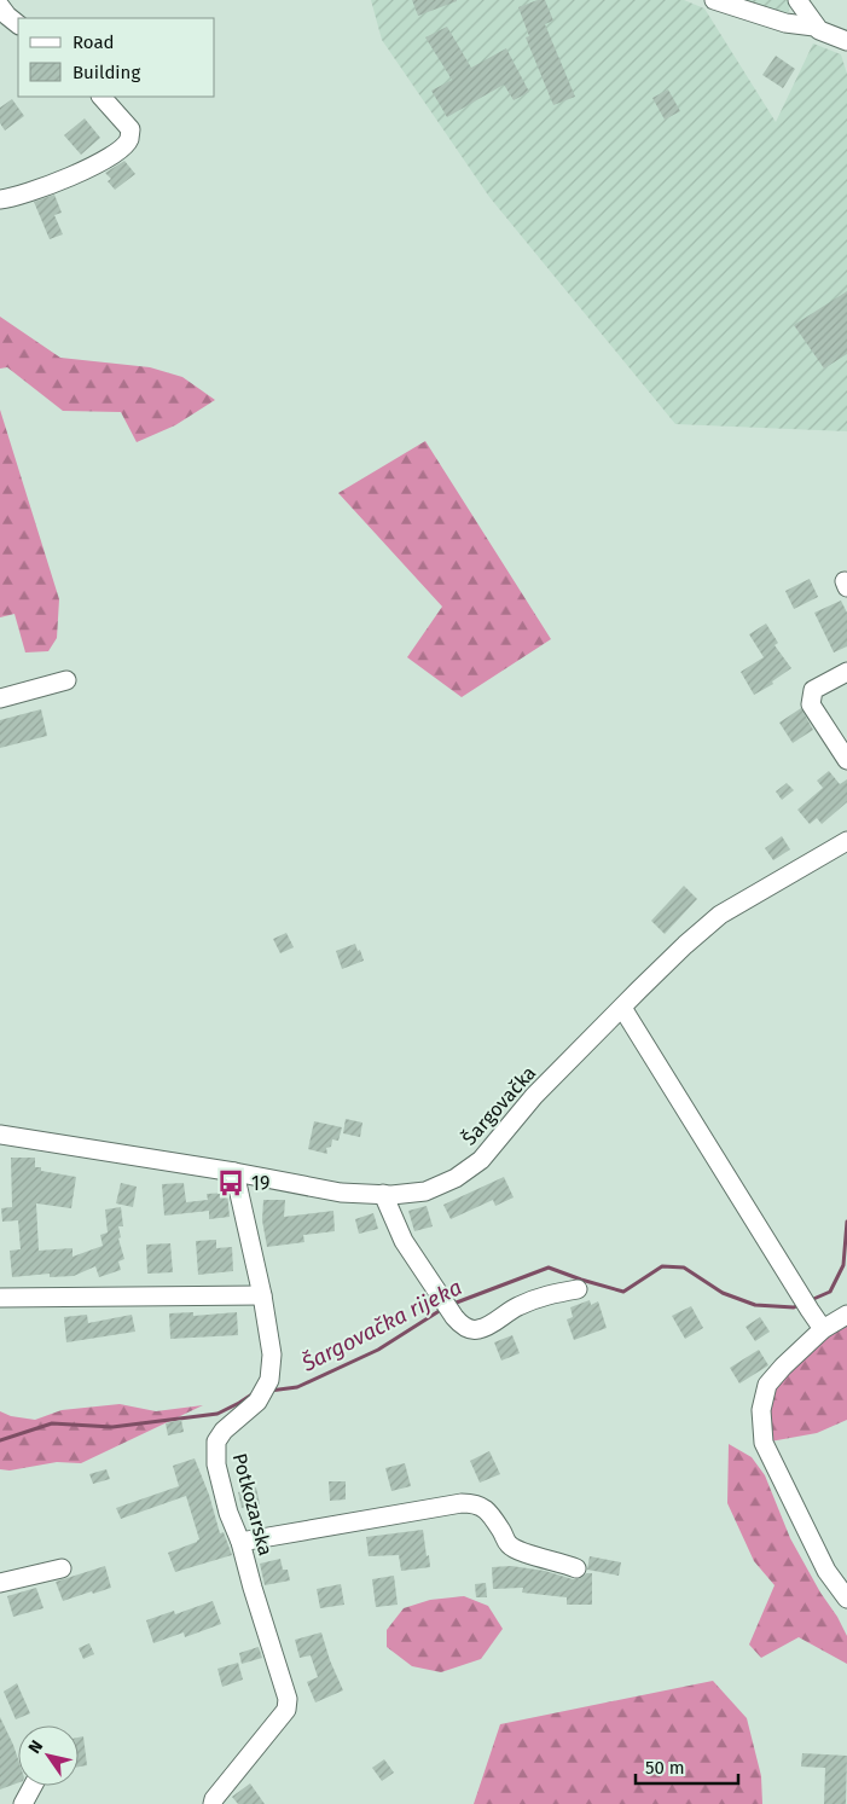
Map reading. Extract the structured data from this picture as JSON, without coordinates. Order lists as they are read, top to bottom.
{
  "streets": {
    "street": ["Šargovačka", "Potkozarska"]
  },
  "crossings": [
    ["Šargovačka", "Potkozarska"]
  ],
  "water": ["Šargovačka rijeka"],
  "places": {
    "bus stop": ["19"]
  },
  "legend": ["Road", "Building"],
  "scale_bar": "50 m",
  "north": "top left"
}
